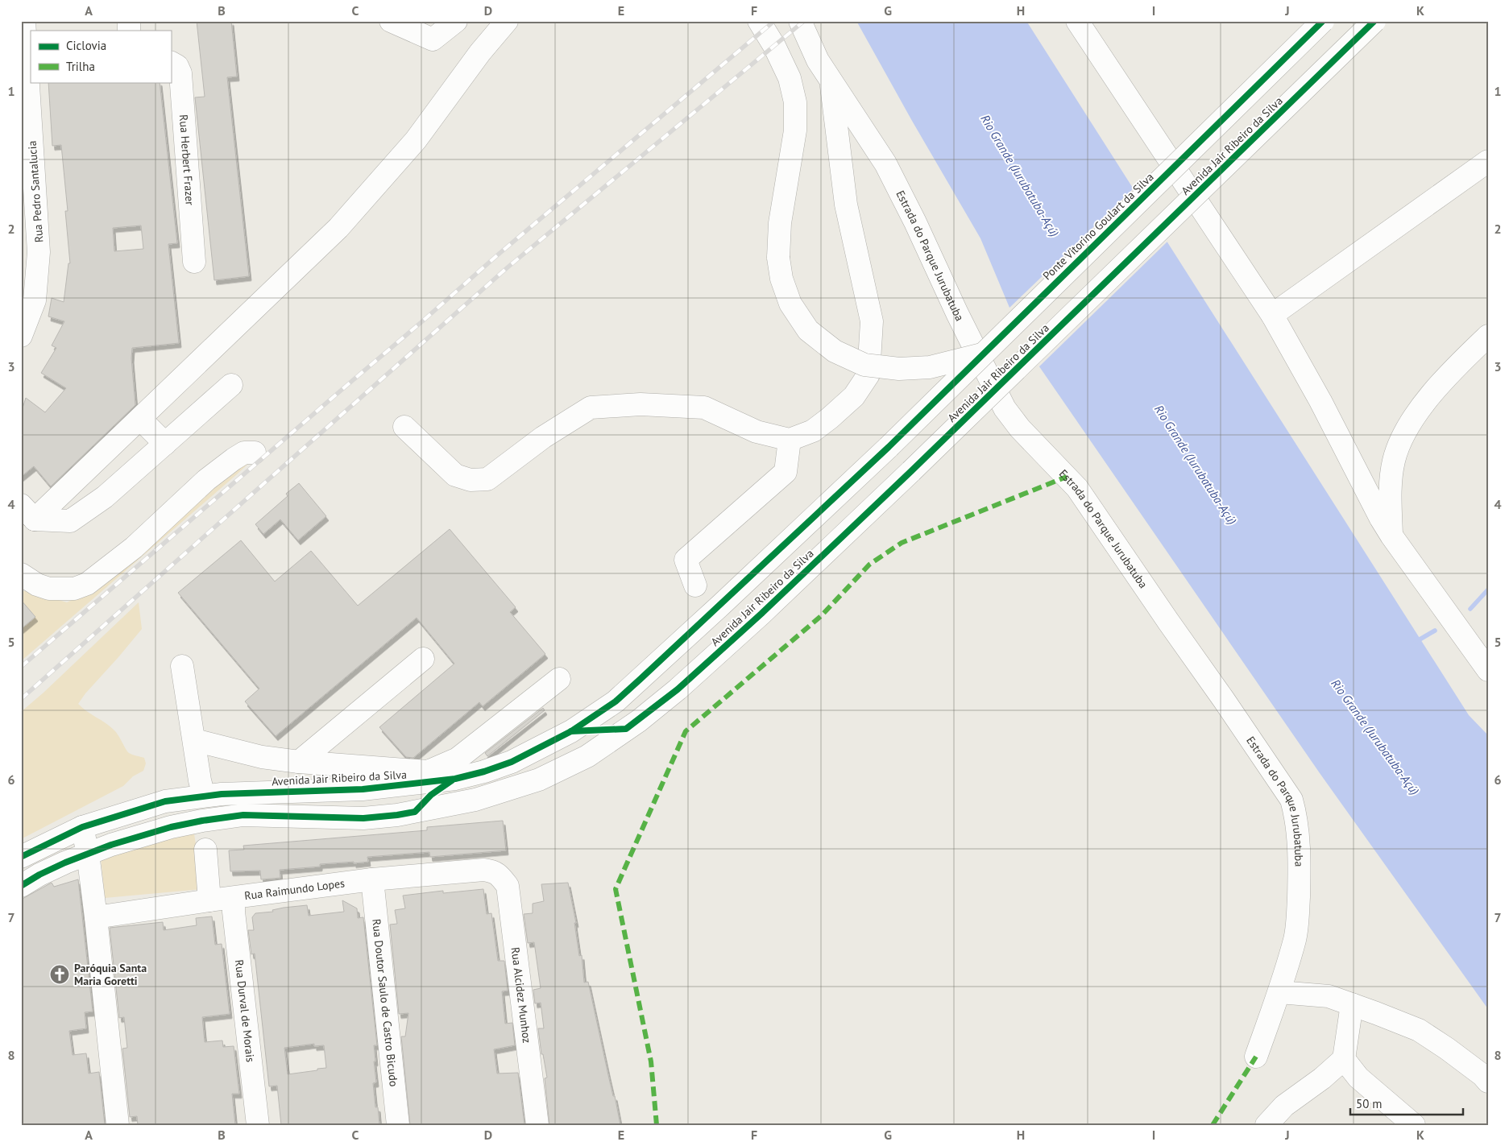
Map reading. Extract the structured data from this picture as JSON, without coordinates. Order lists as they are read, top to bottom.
{
  "streets": {
    "main road": [
      "Avenida Jair Ribeiro da Silva",
      "Rua Herbert Frazer",
      "Rua Pedro Santalucia",
      "Ponte Vitorino Goulart da Silva",
      "Estrada do Parque Jurubatuba",
      "Rua Raimundo Lopes",
      "Rua Alcidez Munhoz",
      "Rua Doutor Saulo de Castro Bicudo",
      "Rua Durval de Morais"
    ]
  },
  "crossings": [
    ["Avenida Jair Ribeiro da Silva", "Ponte Vitorino Goulart da Silva"],
    ["Rua Raimundo Lopes", "Rua Alcidez Munhoz"],
    ["Rua Raimundo Lopes", "Rua Doutor Saulo de Castro Bicudo"],
    ["Rua Raimundo Lopes", "Rua Durval de Morais"]
  ],
  "water": ["Rio Grande (Jurubatuba-Açú)"],
  "places": {
    "church": ["Paróquia Santa Maria Goretti"]
  },
  "legend": ["Ciclovia", "Trilha"],
  "scale_bar": "50 m",
  "grid": {
    "columns": [
      "A",
      "B",
      "C",
      "D",
      "E",
      "F",
      "G",
      "H",
      "I",
      "J",
      "K"
    ],
    "rows": [
      "1",
      "2",
      "3",
      "4",
      "5",
      "6",
      "7",
      "8"
    ]
  }
}
